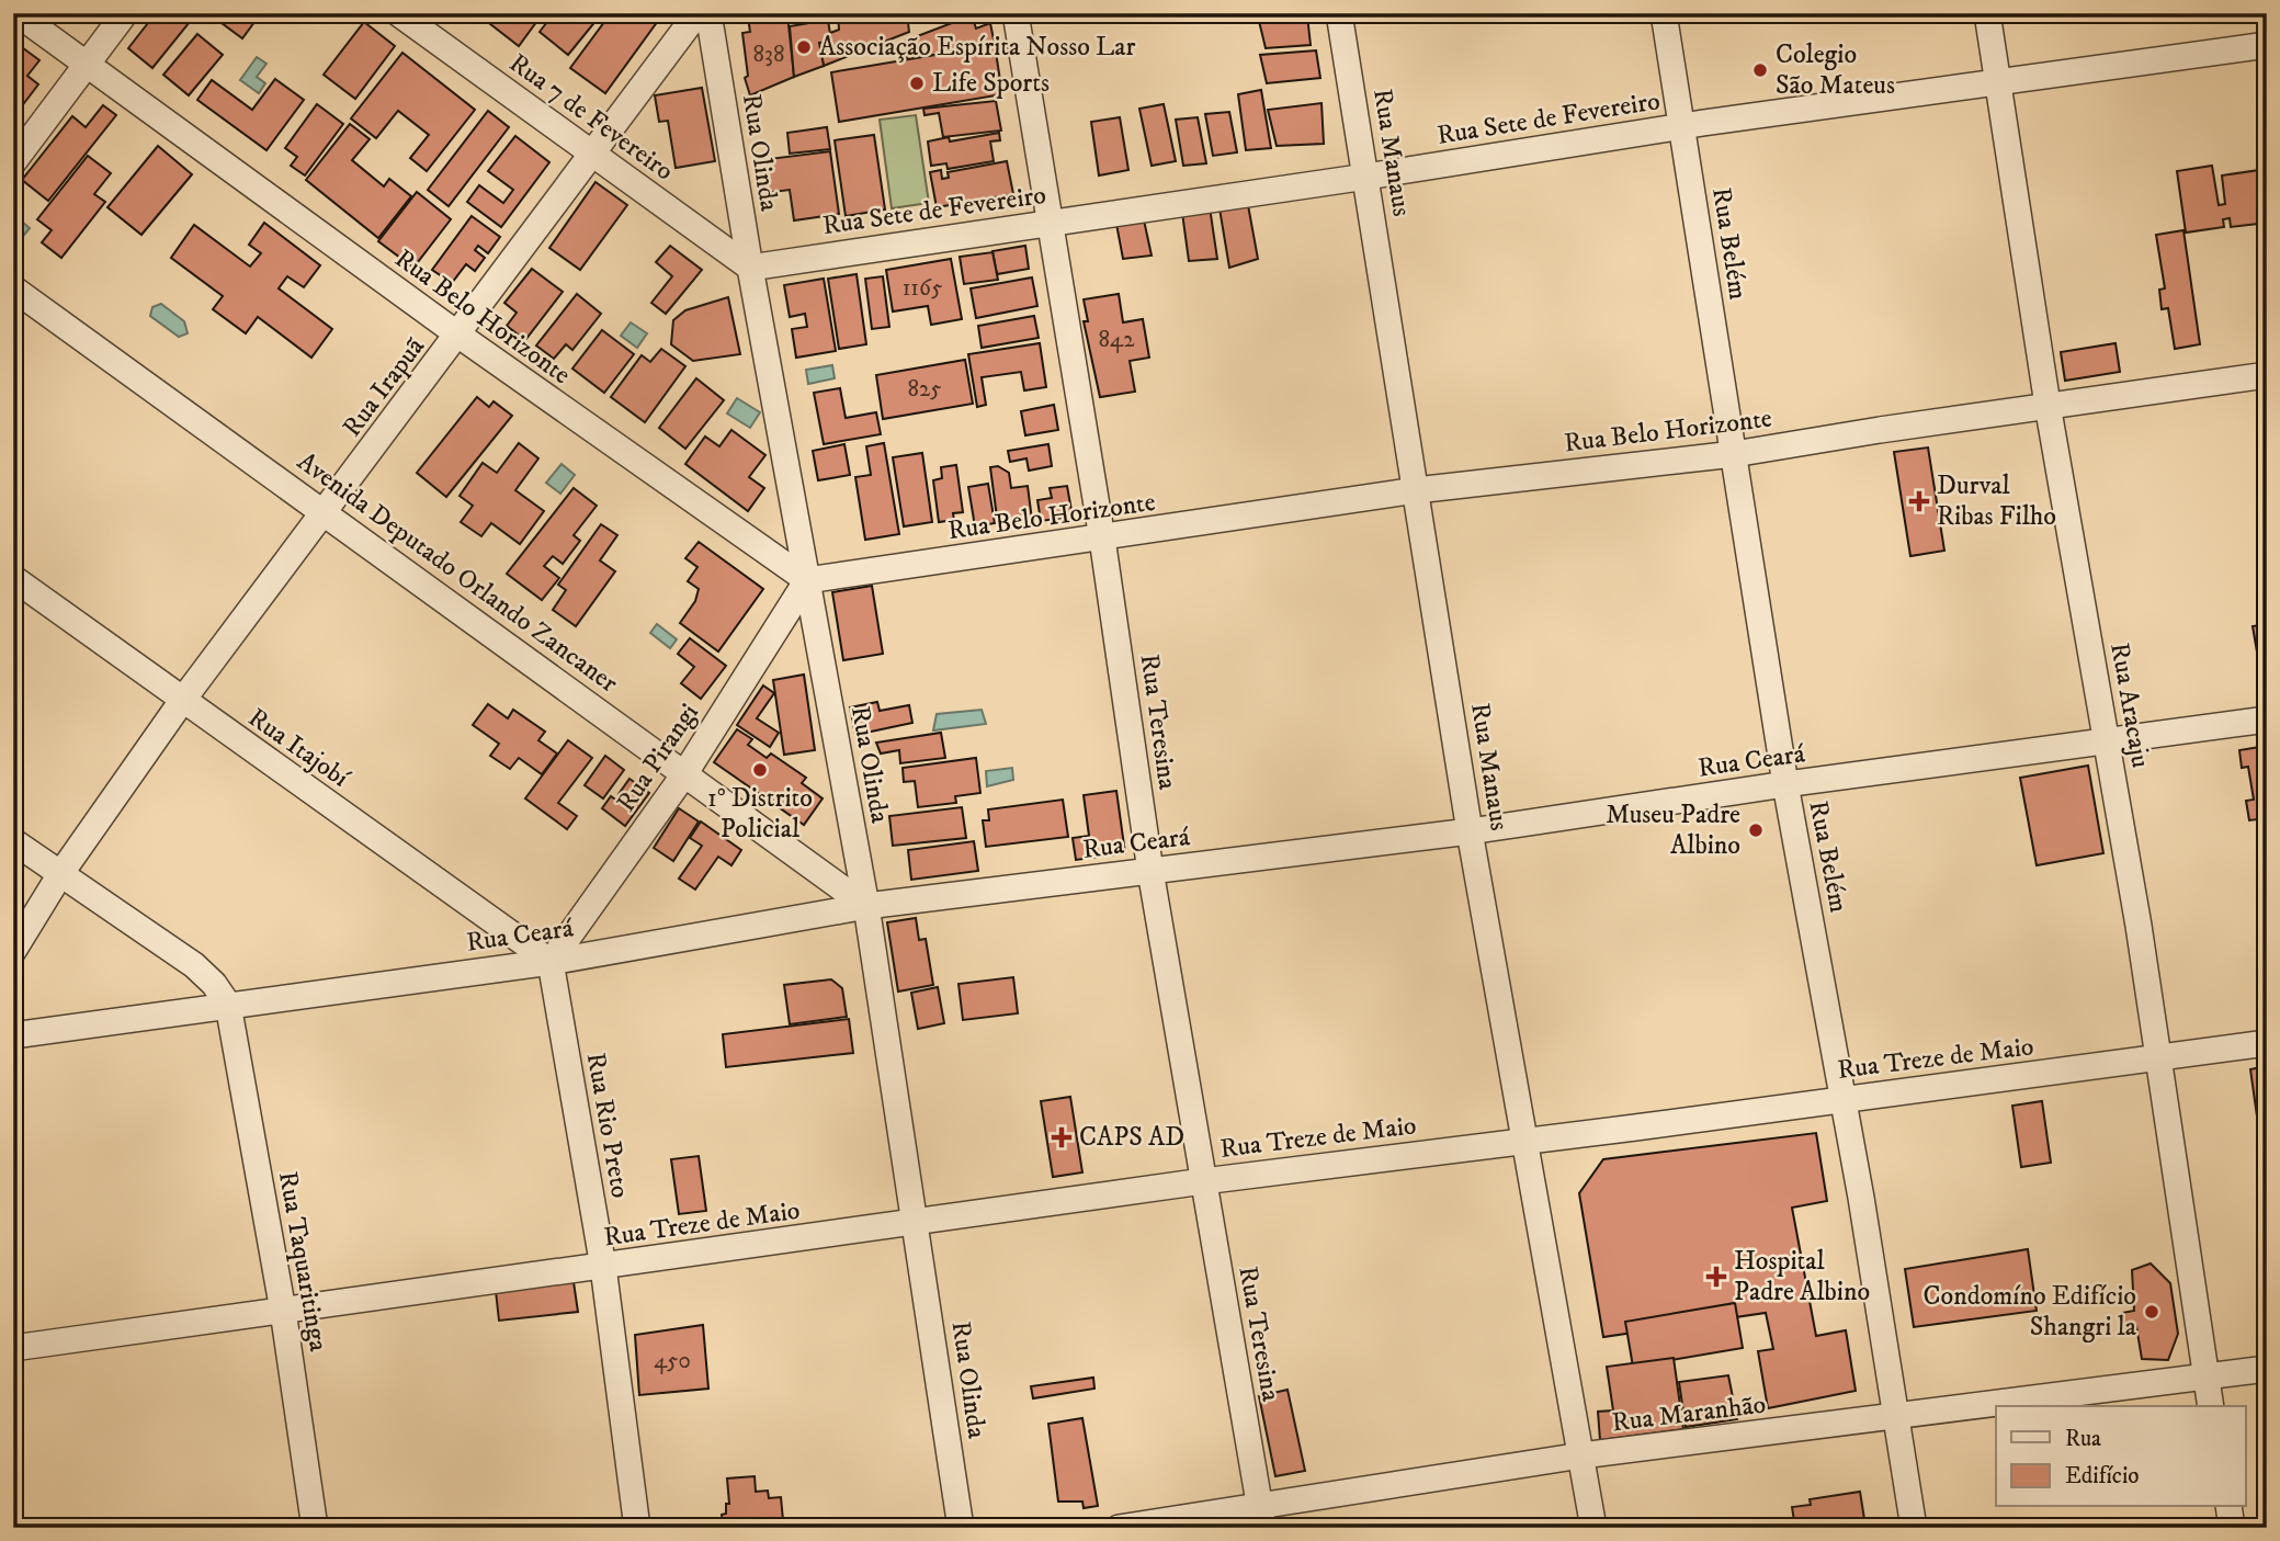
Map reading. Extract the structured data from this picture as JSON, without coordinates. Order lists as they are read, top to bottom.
{
  "streets": {
    "street": [
      "Rua 7 de Fevereiro",
      "Rua Sete de Fevereiro",
      "Rua Olinda",
      "Rua Manaus",
      "Rua Belém",
      "Rua Belo Horizonte",
      "Rua Irapuã",
      "Avenida Deputado Orlando Zancaner",
      "Rua Aracaju",
      "Rua Teresina",
      "Rua Itajobí",
      "Rua Pirangi",
      "Rua Ceará",
      "Rua Treze de Maio",
      "Rua Rio Preto",
      "Rua Taquaritinga",
      "Rua Maranhão"
    ]
  },
  "crossings": [
    ["Rua 7 de Fevereiro", "Rua Sete de Fevereiro"],
    ["Rua 7 de Fevereiro", "Rua Olinda"],
    ["Rua 7 de Fevereiro", "Rua Irapuã"],
    ["Rua Sete de Fevereiro", "Rua Olinda"],
    ["Rua Sete de Fevereiro", "Rua Manaus"],
    ["Rua Sete de Fevereiro", "Rua Belém"],
    ["Rua Sete de Fevereiro", "Rua Aracaju"],
    ["Rua Sete de Fevereiro", "Rua Teresina"],
    ["Rua Olinda", "Rua Belo Horizonte"],
    ["Rua Olinda", "Avenida Deputado Orlando Zancaner"],
    ["Rua Olinda", "Rua Pirangi"],
    ["Rua Olinda", "Rua Ceará"],
    ["Rua Olinda", "Rua Treze de Maio"],
    ["Rua Manaus", "Rua Belo Horizonte"],
    ["Rua Manaus", "Rua Ceará"],
    ["Rua Manaus", "Rua Treze de Maio"],
    ["Rua Manaus", "Rua Maranhão"],
    ["Rua Belém", "Rua Belo Horizonte"],
    ["Rua Belém", "Rua Ceará"],
    ["Rua Belém", "Rua Treze de Maio"],
    ["Rua Belém", "Rua Maranhão"],
    ["Rua Belo Horizonte", "Rua Irapuã"],
    ["Rua Belo Horizonte", "Rua Aracaju"],
    ["Rua Belo Horizonte", "Rua Teresina"],
    ["Rua Belo Horizonte", "Rua Pirangi"],
    ["Rua Irapuã", "Avenida Deputado Orlando Zancaner"],
    ["Rua Irapuã", "Rua Itajobí"],
    ["Avenida Deputado Orlando Zancaner", "Rua Pirangi"],
    ["Avenida Deputado Orlando Zancaner", "Rua Ceará"],
    ["Rua Aracaju", "Rua Ceará"],
    ["Rua Aracaju", "Rua Treze de Maio"],
    ["Rua Aracaju", "Rua Maranhão"],
    ["Rua Teresina", "Rua Ceará"],
    ["Rua Teresina", "Rua Treze de Maio"],
    ["Rua Teresina", "Rua Maranhão"],
    ["Rua Itajobí", "Rua Pirangi"],
    ["Rua Itajobí", "Rua Ceará"],
    ["Rua Itajobí", "Rua Rio Preto"],
    ["Rua Pirangi", "Rua Ceará"],
    ["Rua Pirangi", "Rua Rio Preto"],
    ["Rua Ceará", "Rua Rio Preto"],
    ["Rua Ceará", "Rua Taquaritinga"],
    ["Rua Treze de Maio", "Rua Rio Preto"],
    ["Rua Treze de Maio", "Rua Taquaritinga"]
  ],
  "places": {
    "other": [
      "Associação Espírita Nosso Lar",
      "Colegio São Mateus",
      "Life Sports",
      "1° Distrito Policial",
      "Museu Padre Albino",
      "Condomíno Edifício Shangri la"
    ],
    "health": ["Durval Ribas Filho", "CAPS AD", "Hospital Padre Albino"]
  },
  "house_numbers": [
    "838",
    "1165",
    "842",
    "825",
    "450"
  ],
  "legend": ["Rua", "Edifício"]
}
